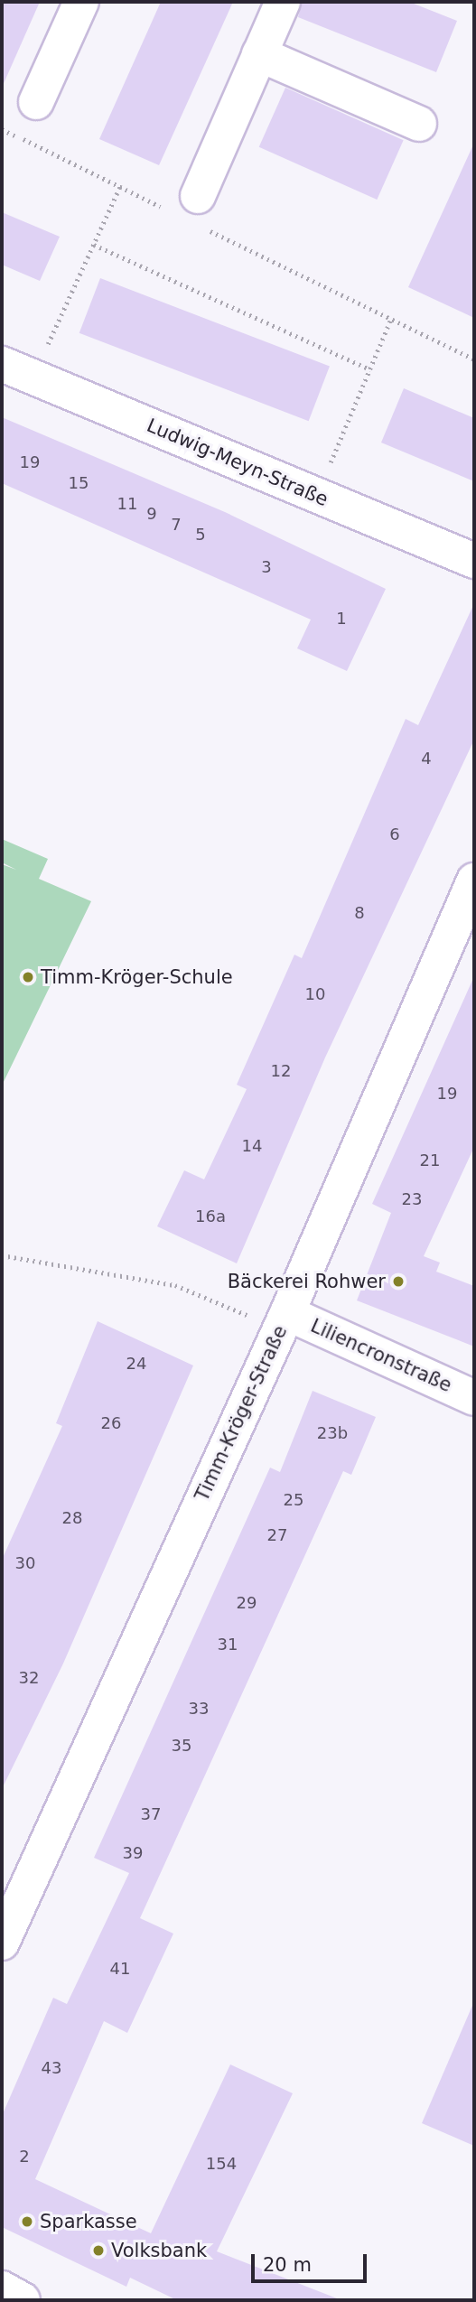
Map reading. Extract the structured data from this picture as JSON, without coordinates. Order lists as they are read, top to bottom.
{
  "streets": {
    "street": ["Ludwig-Meyn-Straße", "Liliencronstraße", "Timm-Kröger-Straße"]
  },
  "crossings": [
    ["Liliencronstraße", "Timm-Kröger-Straße"]
  ],
  "places": [
    "Timm-Kröger-Schule",
    "Bäckerei Rohwer",
    "Sparkasse",
    "Volksbank"
  ],
  "house_numbers": [
    "19",
    "15",
    "11",
    "9",
    "7",
    "5",
    "3",
    "1",
    "4",
    "6",
    "8",
    "10",
    "12",
    "19",
    "14",
    "21",
    "23",
    "16a",
    "24",
    "26",
    "23b",
    "25",
    "28",
    "27",
    "30",
    "29",
    "31",
    "32",
    "33",
    "35",
    "37",
    "39",
    "41",
    "43",
    "2",
    "154"
  ],
  "scale_bar": "20 m"
}
